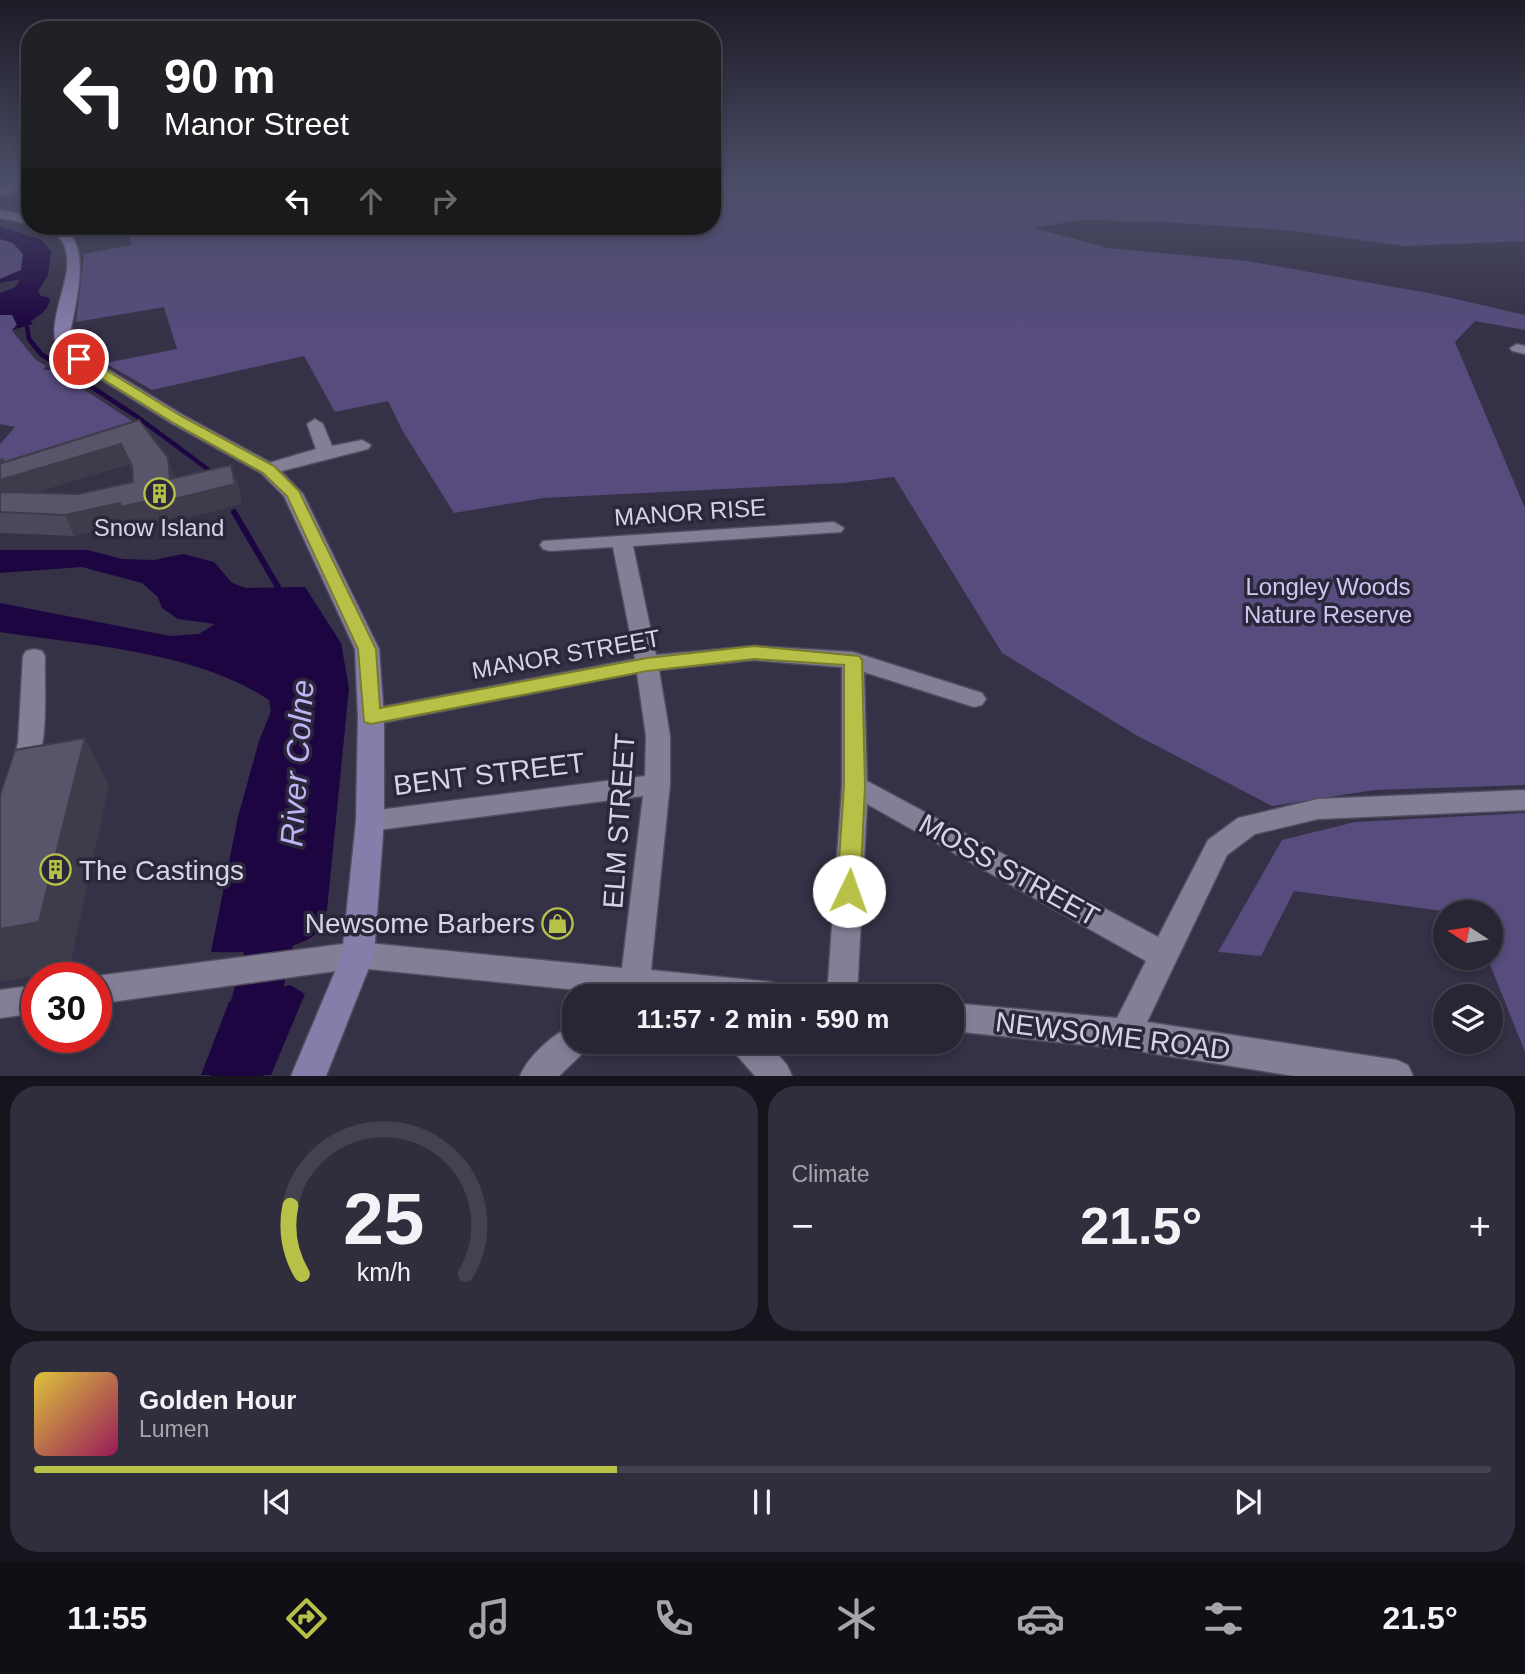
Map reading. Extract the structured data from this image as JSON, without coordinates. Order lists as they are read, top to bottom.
{
  "streets": {
    "street": [
      "MANOR RISE",
      "MANOR STREET",
      "BENT STREET",
      "ELM STREET",
      "MOSS STREET",
      "NEWSOME ROAD"
    ]
  },
  "crossings": [
    ["MANOR RISE", "ELM STREET"],
    ["MANOR STREET", "ELM STREET"],
    ["BENT STREET", "ELM STREET"]
  ],
  "water": ["River Colne"],
  "parks": ["Longley Woods Nature Reserve"],
  "places": {
    "building": ["Snow Island", "The Castings"],
    "shop": ["Newsome Barbers"]
  },
  "north": "left",
  "page": {
    "turn": ["90 m", "Manor Street"],
    "limit": "30",
    "trip": "11:57 · 2 min · 590 m",
    "tile": "Climate",
    "heat": ["−", "21.5°", "+"],
    "song": ["Golden Hour", "Lumen"],
    "tabs": ["11:55", "21.5°"],
    "gauge": ["25", "km/h"]
  }
}
